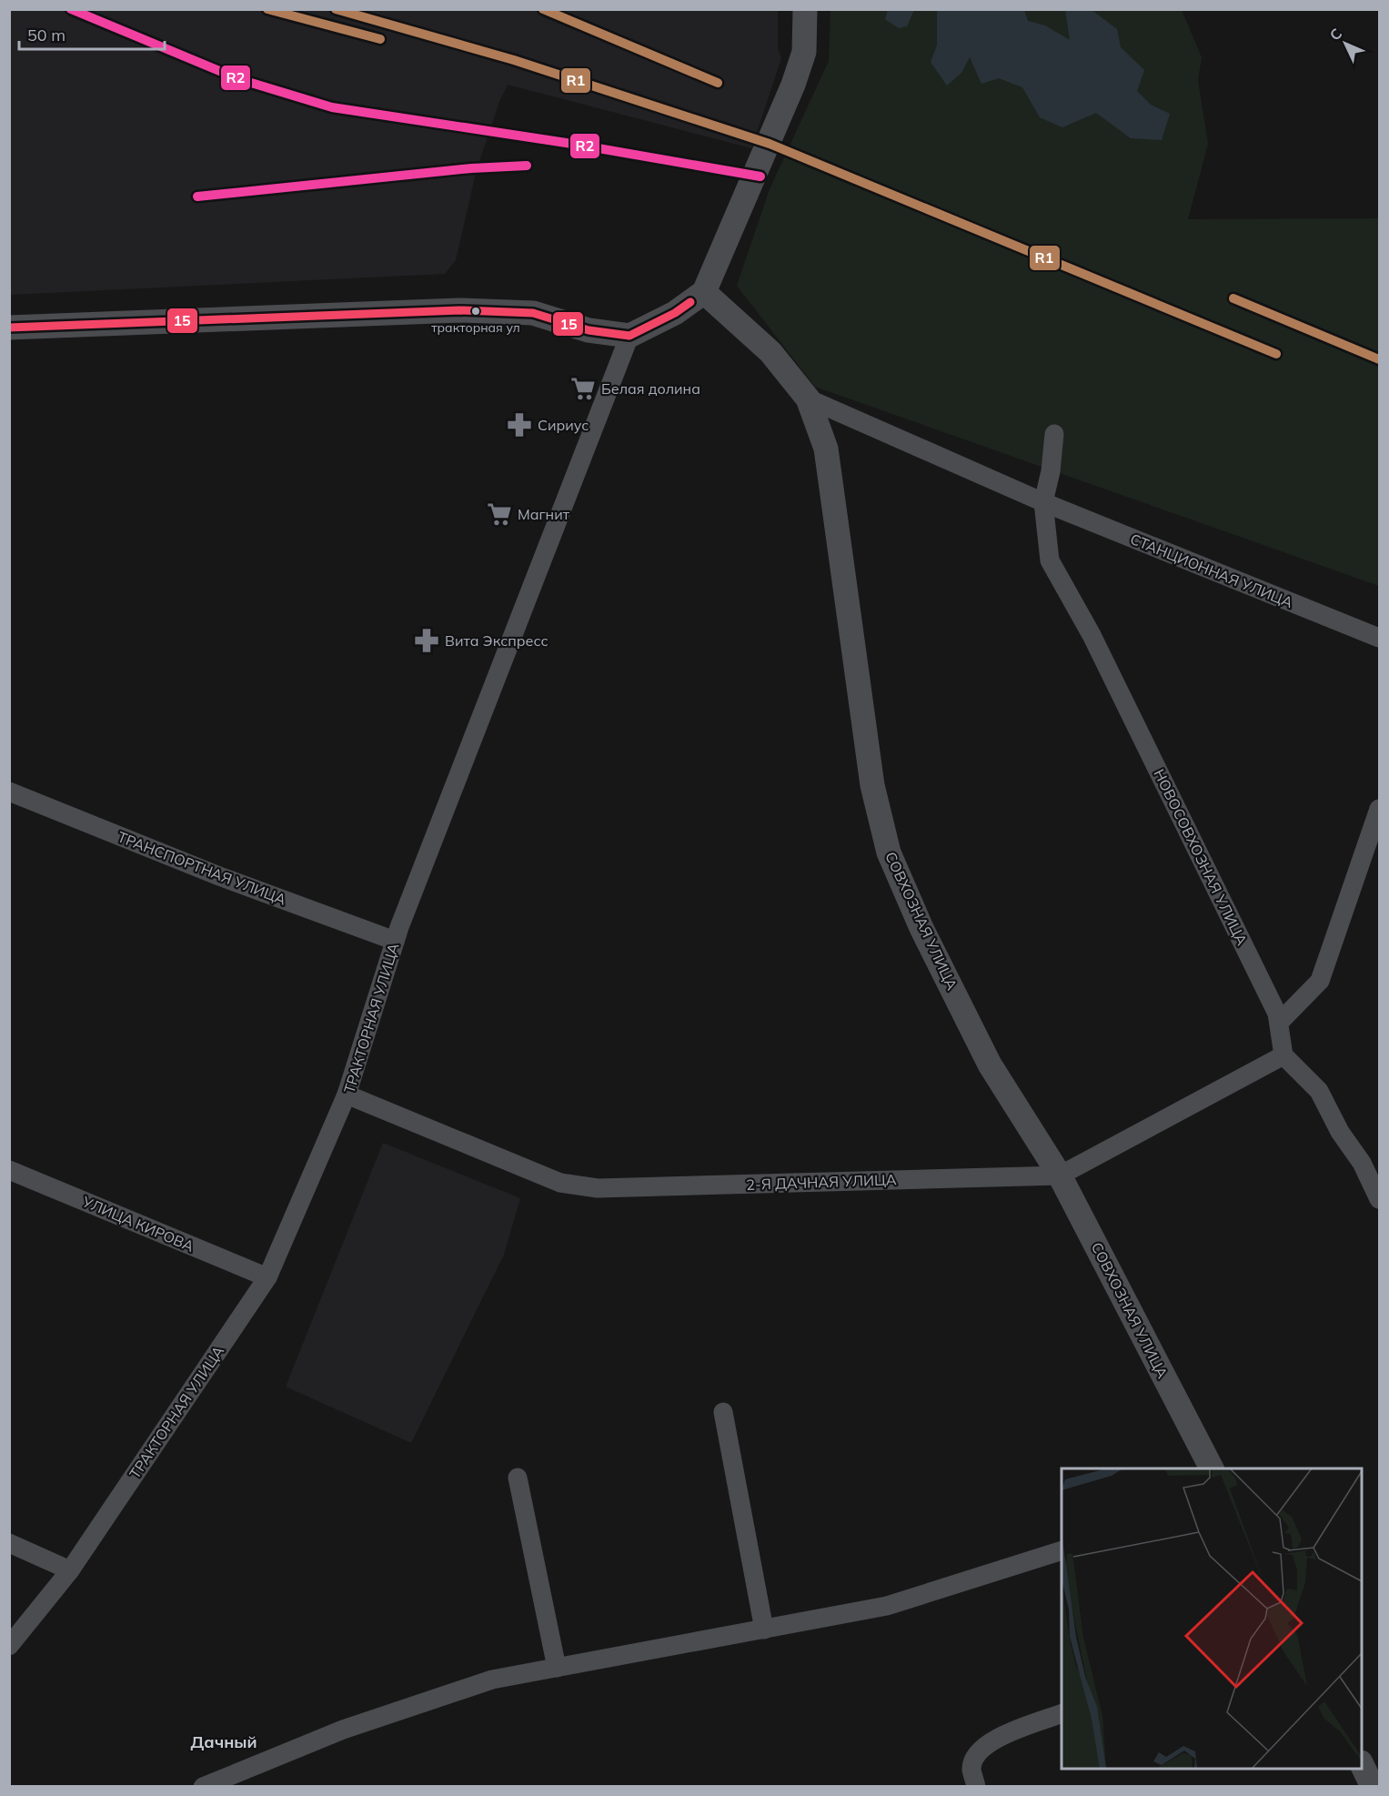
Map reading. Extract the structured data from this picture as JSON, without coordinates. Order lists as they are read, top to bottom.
{
  "streets": {
    "street": [
      "СТАНЦИОННАЯ УЛИЦА",
      "НОВОСОВХОЗНАЯ УЛИЦА",
      "ТРАНСПОРТНАЯ УЛИЦА",
      "СОВХОЗНАЯ УЛИЦА",
      "ТРАКТОРНАЯ УЛИЦА",
      "2-Я ДАЧНАЯ УЛИЦА",
      "УЛИЦА КИРОВА"
    ]
  },
  "crossings": [
    ["СТАНЦИОННАЯ УЛИЦА", "НОВОСОВХОЗНАЯ УЛИЦА"],
    ["СТАНЦИОННАЯ УЛИЦА", "СОВХОЗНАЯ УЛИЦА"],
    ["НОВОСОВХОЗНАЯ УЛИЦА", "2-Я ДАЧНАЯ УЛИЦА"],
    ["ТРАНСПОРТНАЯ УЛИЦА", "ТРАКТОРНАЯ УЛИЦА"],
    ["СОВХОЗНАЯ УЛИЦА", "2-Я ДАЧНАЯ УЛИЦА"],
    ["ТРАКТОРНАЯ УЛИЦА", "2-Я ДАЧНАЯ УЛИЦА"],
    ["ТРАКТОРНАЯ УЛИЦА", "УЛИЦА КИРОВА"]
  ],
  "districts": ["Дачный"],
  "places": {
    "other": ["тракторная ул"],
    "supermarket": ["Белая долина", "Магнит"],
    "pharmacy": ["Сириус", "Вита Экспресс"]
  },
  "lines": ["transit line R1", "transit line R2", "transit line 15"],
  "scale_bar": "50 m",
  "north": "top left"
}
